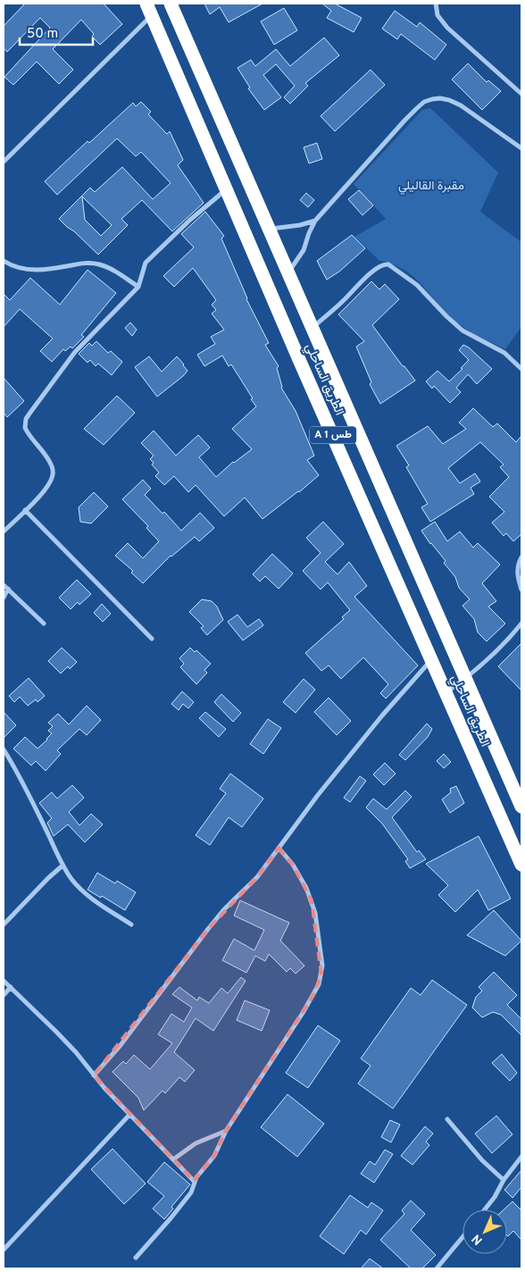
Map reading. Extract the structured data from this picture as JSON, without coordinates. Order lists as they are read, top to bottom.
{
  "streets": {
    "highway": ["الطريق الساحلي", "A 1 طس"]
  },
  "parks": ["مقبرة القاليلي"],
  "scale_bar": "50 m",
  "north": "bottom left"
}
